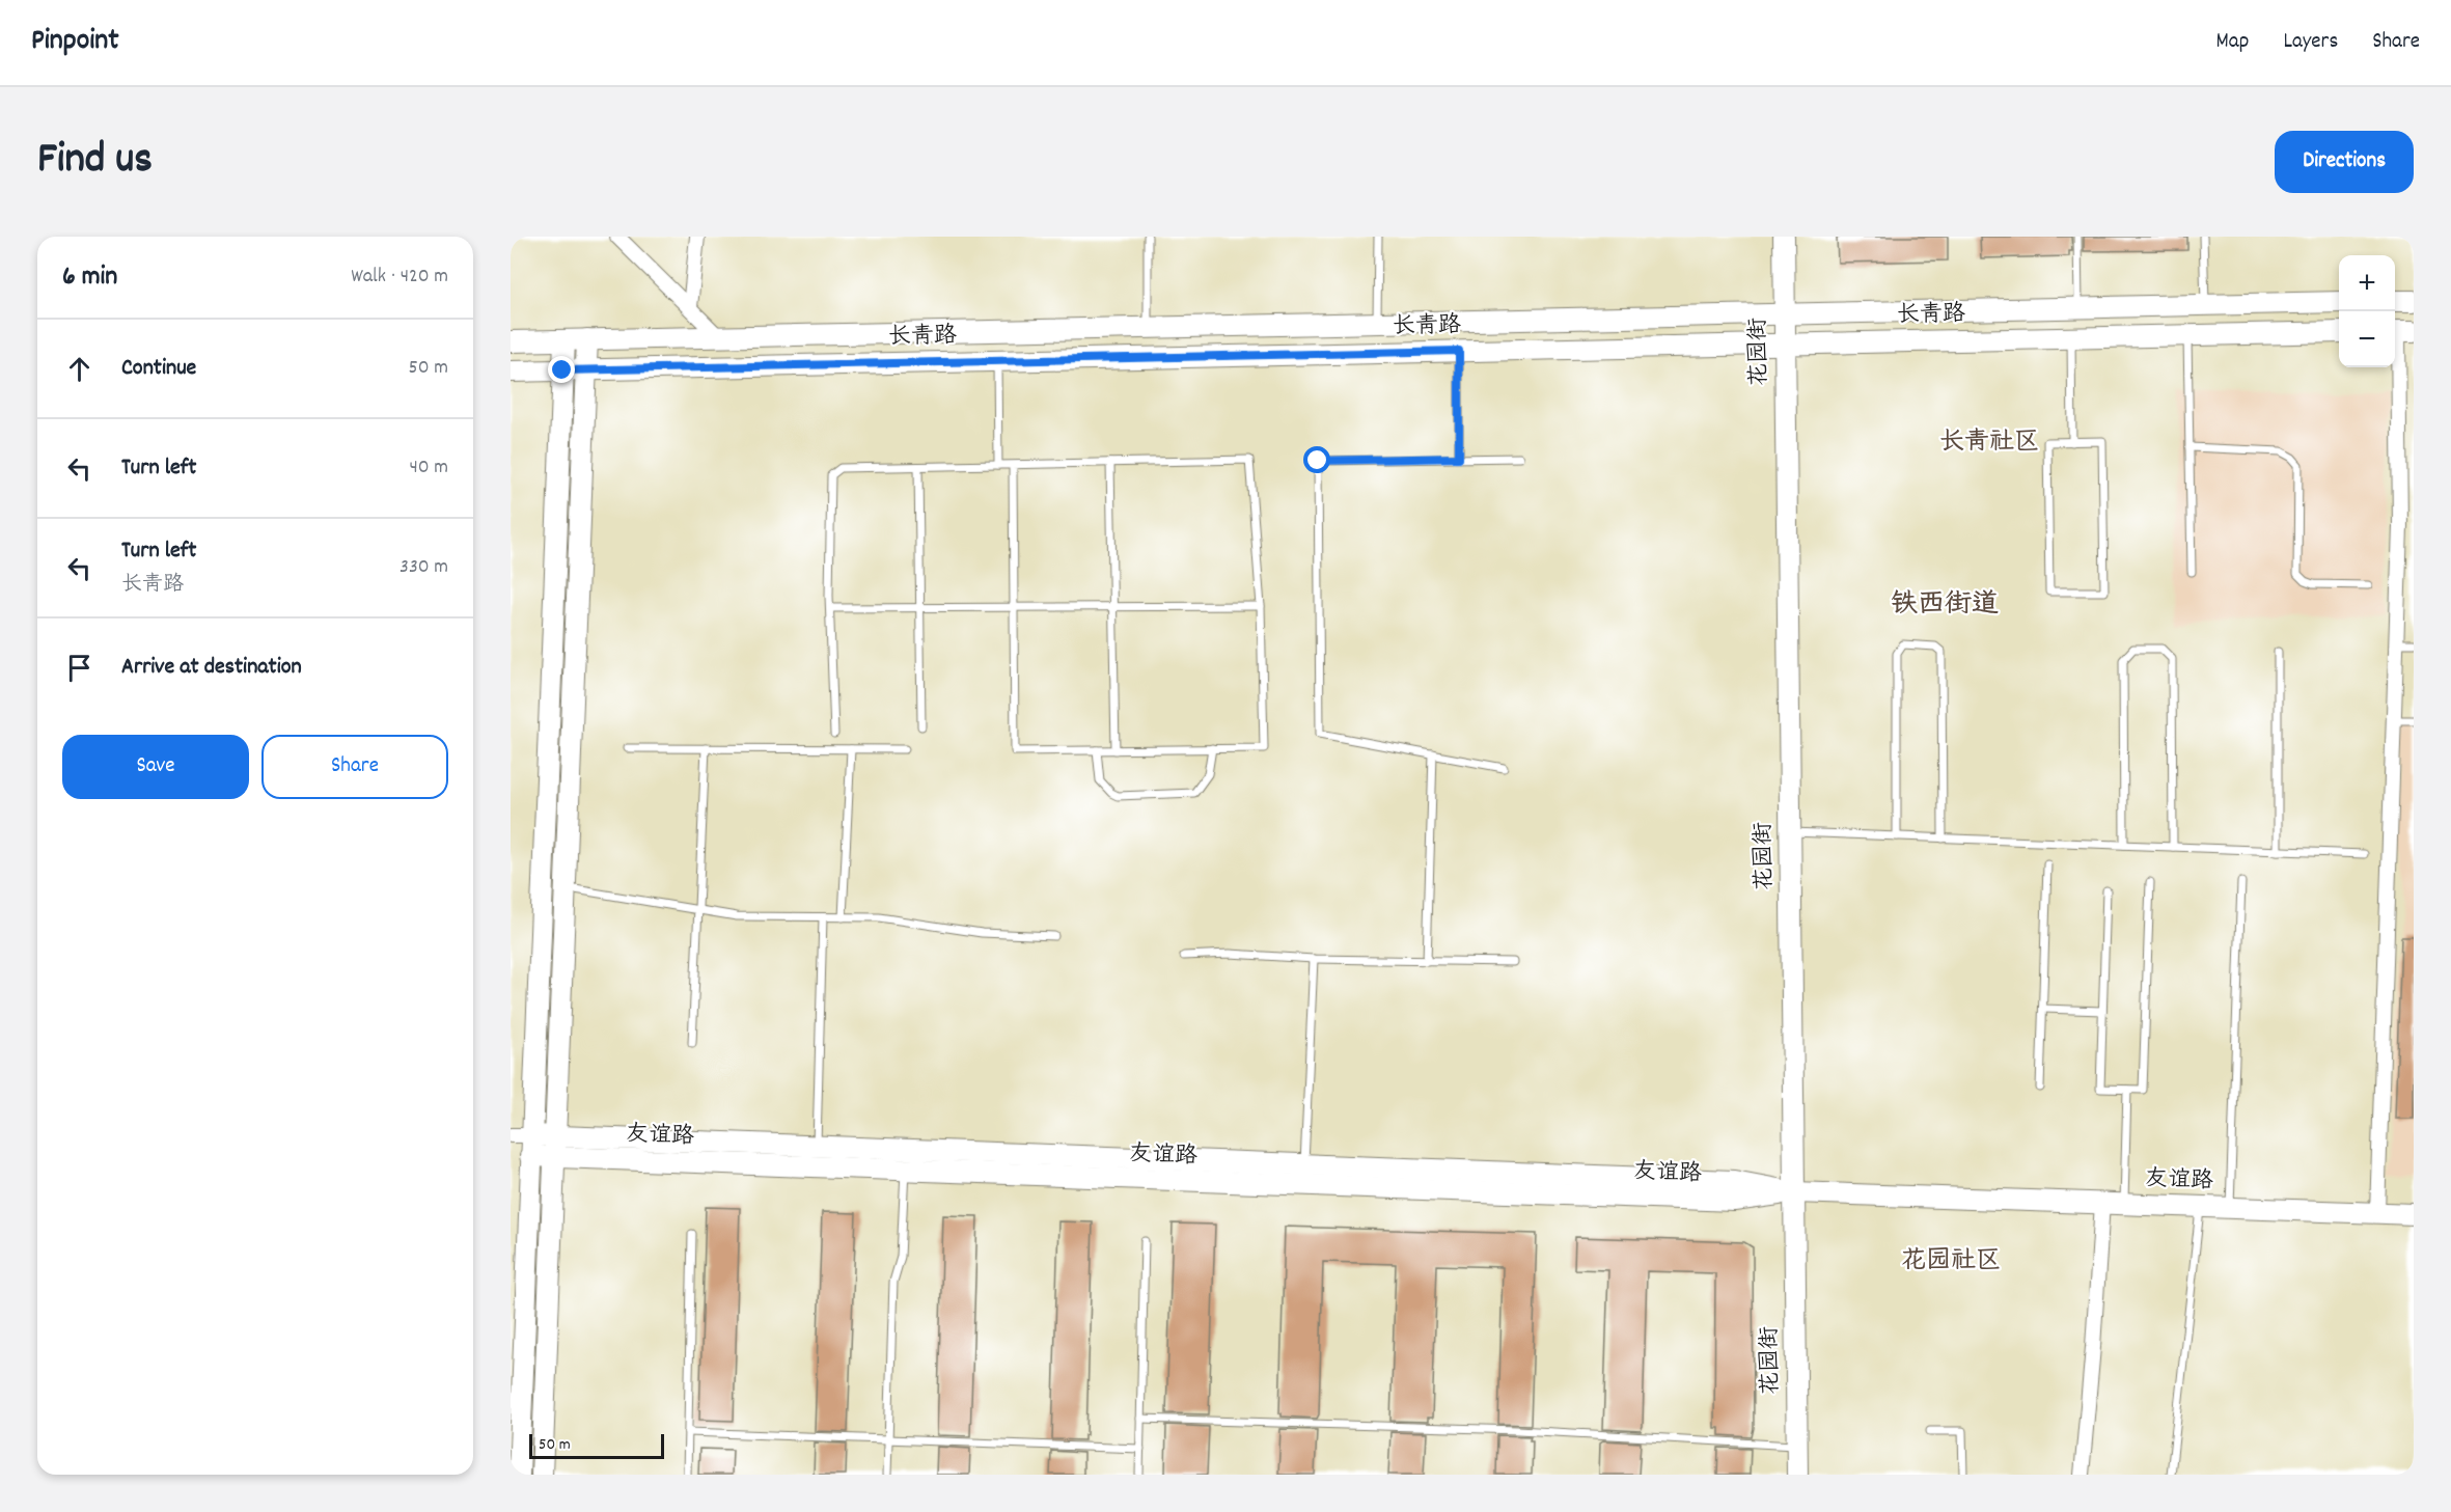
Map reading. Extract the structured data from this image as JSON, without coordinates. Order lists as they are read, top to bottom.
{
  "streets": {
    "street": ["长青路", "花园街", "友谊路"]
  },
  "crossings": [
    ["长青路", "花园街"],
    ["花园街", "友谊路"]
  ],
  "districts": ["长青社区", "铁西街道", "花园社区"],
  "scale_bar": "50 m",
  "page": {
    "header": "Pinpoint",
    "nav": ["Map", "Layers", "Share"],
    "title": "Find us",
    "buttons": [
      "Directions",
      ["Save", "Share"]
    ],
    "heading": ["6 min", "Walk · 420 m"],
    "map_buttons": ["+", "−"],
    "list": [
      ["Continue", "50 m"],
      ["Turn left", "40 m"],
      ["Turn left", "长青路", "330 m"],
      "Arrive at destination"
    ],
    "scale": "50 m"
  }
}
